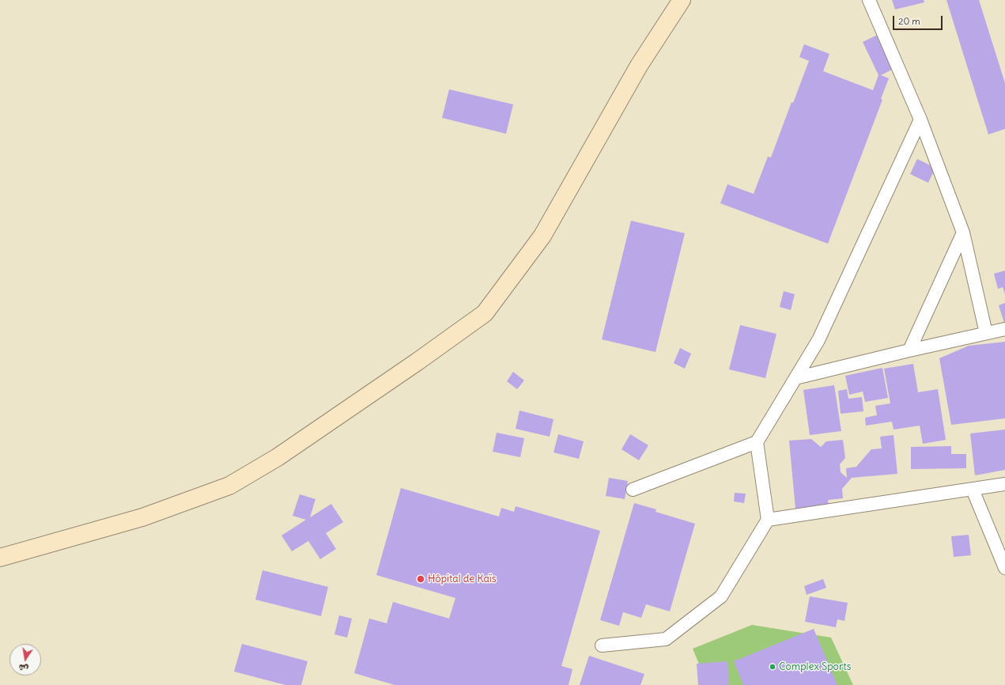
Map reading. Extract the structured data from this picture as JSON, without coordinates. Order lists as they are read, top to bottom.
{
  "places": ["Hôpital de Kaïs", "Complex Sports"],
  "scale_bar": "20 m",
  "north": "bottom"
}
